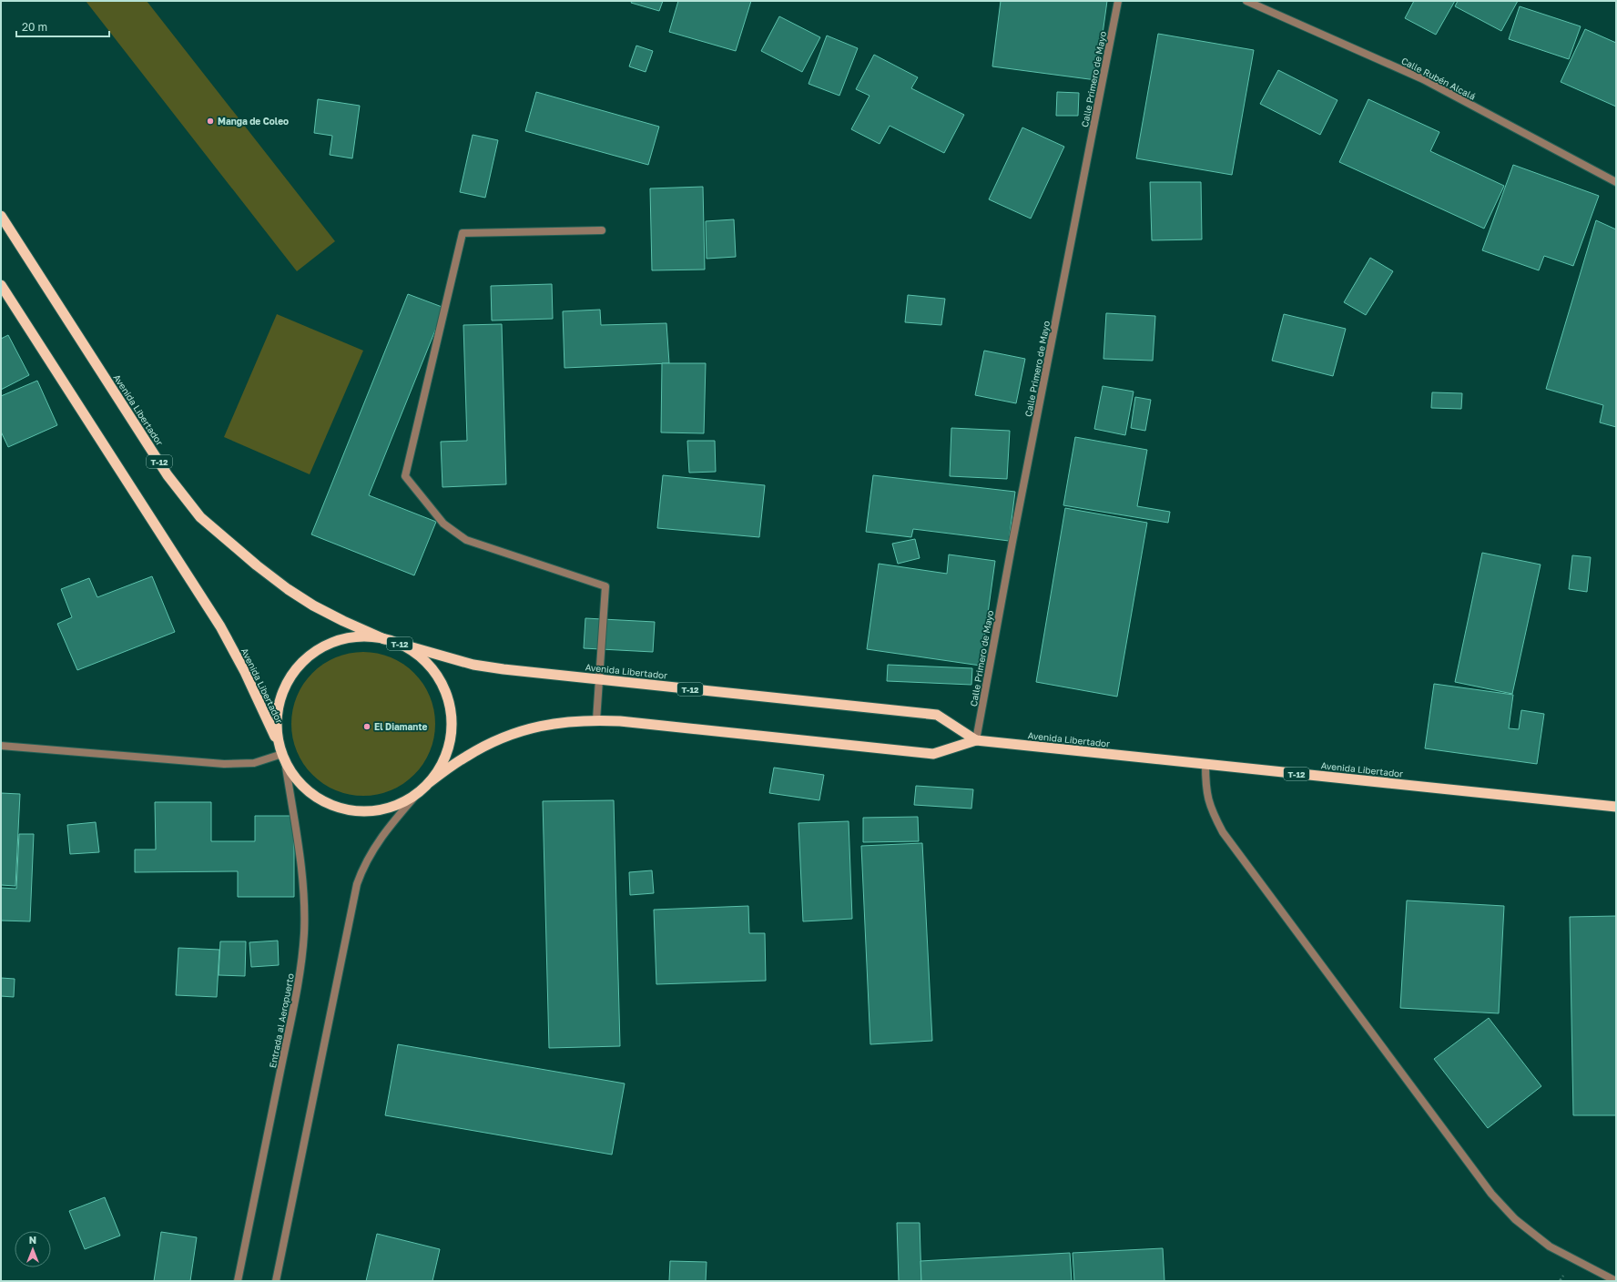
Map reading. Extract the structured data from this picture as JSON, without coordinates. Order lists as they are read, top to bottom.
{
  "streets": {
    "highway": ["Avenida Libertador", "T-12"],
    "street": ["Calle Rubén Alcalá", "Calle Primero de Mayo", "Entrada al Aeropuerto"]
  },
  "crossings": [
    ["Calle Primero de Mayo", "Avenida Libertador"],
    ["Avenida Libertador", "T-12"],
    ["Avenida Libertador", "Entrada al Aeropuerto"],
    ["T-12", "Entrada al Aeropuerto"]
  ],
  "places": ["Manga de Coleo", "El Diamante"],
  "scale_bar": "20 m",
  "north": "top"
}
